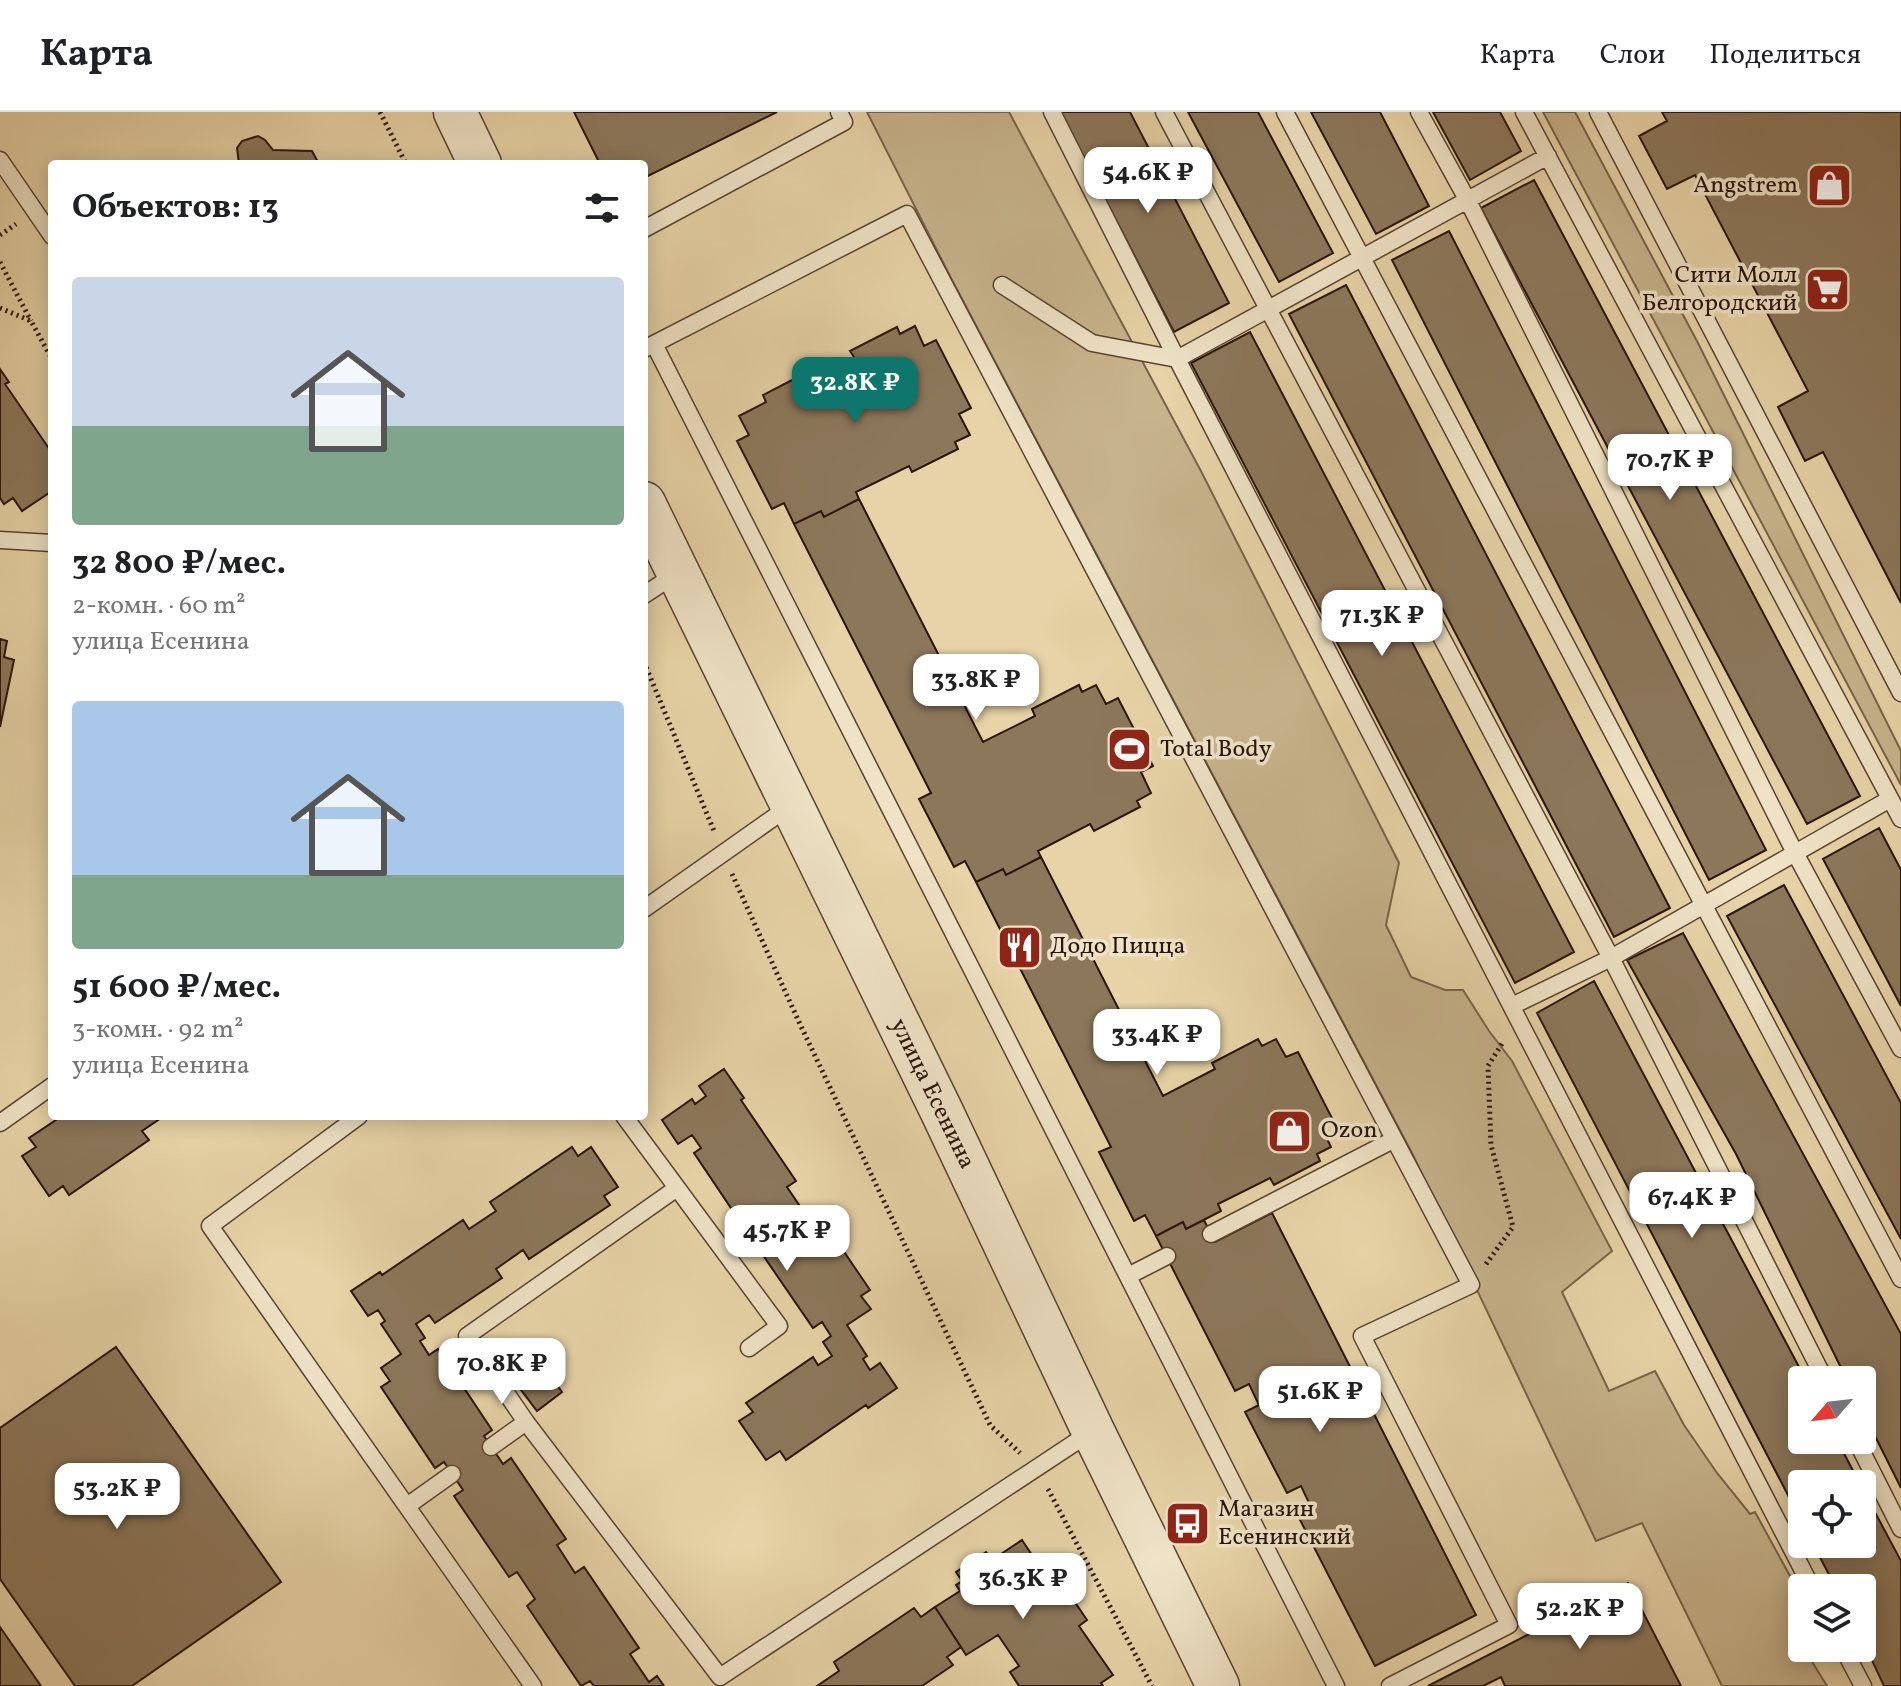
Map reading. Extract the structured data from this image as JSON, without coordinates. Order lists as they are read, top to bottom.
{
  "streets": {
    "street": ["улица Есенина"]
  },
  "places": {
    "shop": ["Angstrem", "Ozon"],
    "supermarket": ["Сити Молл Белгородский"],
    "sports": ["Total Body"],
    "restaurant": ["Додо Пицца"],
    "bus stop": ["Магазин Есенинский"]
  },
  "north": "bottom left",
  "page": {
    "header": "Карта",
    "nav": ["Карта", "Слои", "Поделиться"],
    "price": [
      "54.6K ₽",
      "32.8K ₽",
      "70.7K ₽",
      "71.3K ₽",
      "33.8K ₽",
      "33.4K ₽",
      "67.4K ₽",
      "45.7K ₽",
      "70.8K ₽",
      "51.6K ₽",
      "53.2K ₽",
      "36.3K ₽",
      "52.2K ₽"
    ],
    "heading": "Объектов: 13",
    "list": [
      {
        "name": "32 800 ₽/мес.",
        "note": "2-комн. · 60 m² · улица Есенина"
      },
      {
        "name": "51 600 ₽/мес.",
        "note": "3-комн. · 92 m² · улица Есенина"
      }
    ]
  }
}
